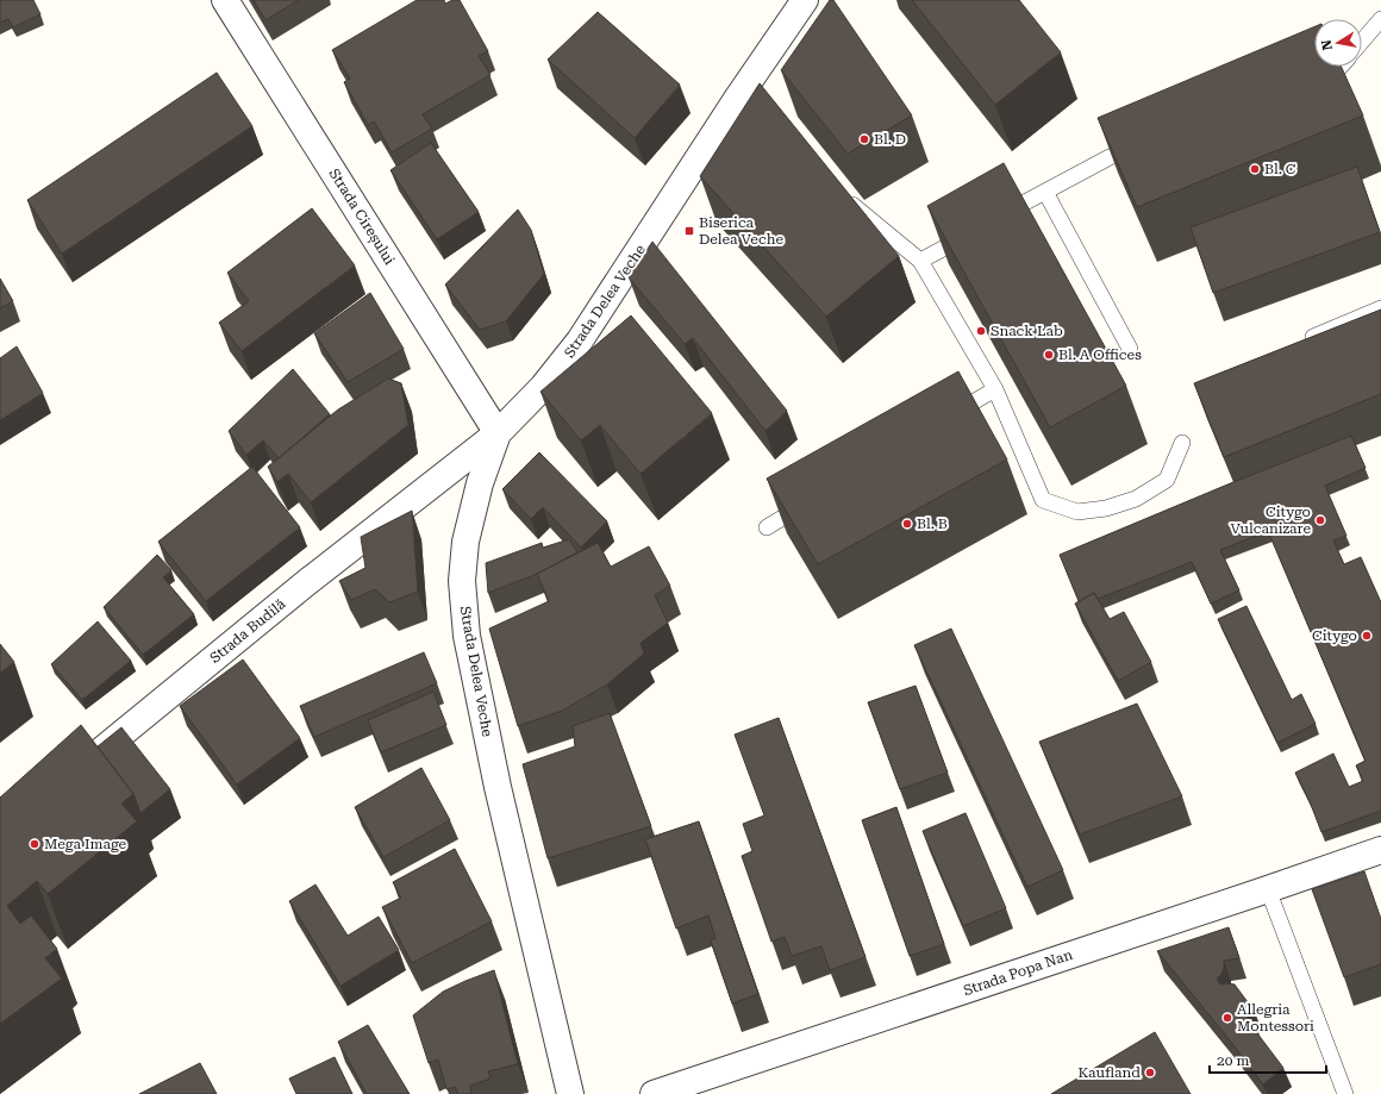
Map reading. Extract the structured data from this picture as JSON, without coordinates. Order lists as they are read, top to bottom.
{
  "streets": {
    "street": [
      "Strada Cireșului",
      "Strada Delea Veche",
      "Strada Budilă",
      "Strada Popa Nan"
    ]
  },
  "crossings": [
    ["Strada Cireșului", "Strada Delea Veche"],
    ["Strada Cireșului", "Strada Budilă"],
    ["Strada Delea Veche", "Strada Budilă"]
  ],
  "places": {
    "other": [
      "Bl. D",
      "Bl. C",
      "Snack Lab",
      "Bl. A Offices",
      "Citygo Vulcanizare",
      "Bl. B",
      "Citygo",
      "Mega Image",
      "Allegria Montessori",
      "Kaufland"
    ],
    "transit": ["Biserica Delea Veche"]
  },
  "scale_bar": "20 m",
  "north": "left"
}
